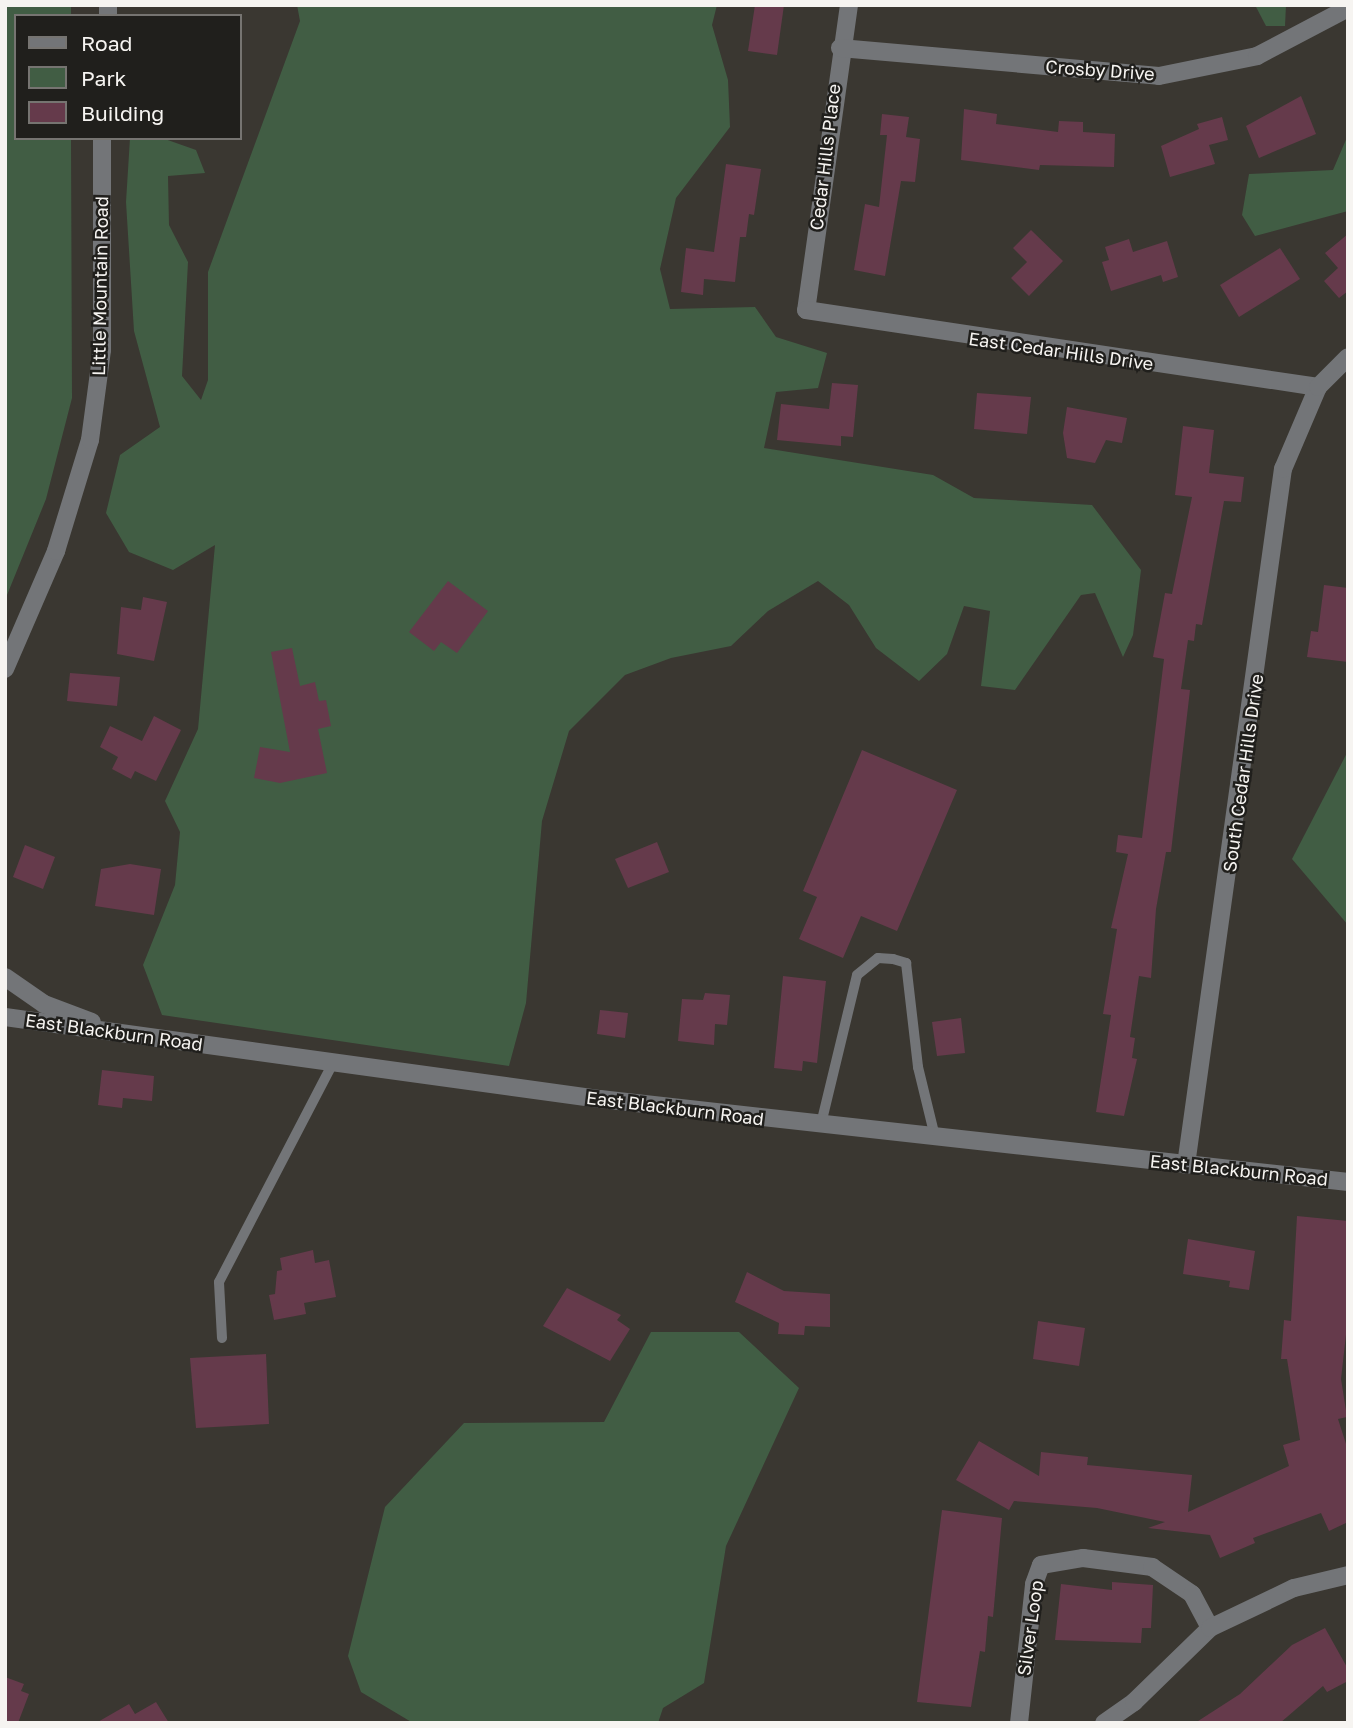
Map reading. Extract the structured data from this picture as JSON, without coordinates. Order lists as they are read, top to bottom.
{
  "streets": {
    "street": [
      "Crosby Drive",
      "Cedar Hills Place",
      "Little Mountain Road",
      "East Cedar Hills Drive",
      "South Cedar Hills Drive",
      "East Blackburn Road",
      "Silver Loop"
    ]
  },
  "crossings": [
    ["Crosby Drive", "Cedar Hills Place"],
    ["Cedar Hills Place", "East Cedar Hills Drive"],
    ["East Cedar Hills Drive", "South Cedar Hills Drive"],
    ["South Cedar Hills Drive", "East Blackburn Road"]
  ],
  "legend": ["Road", "Park", "Building"]
}
